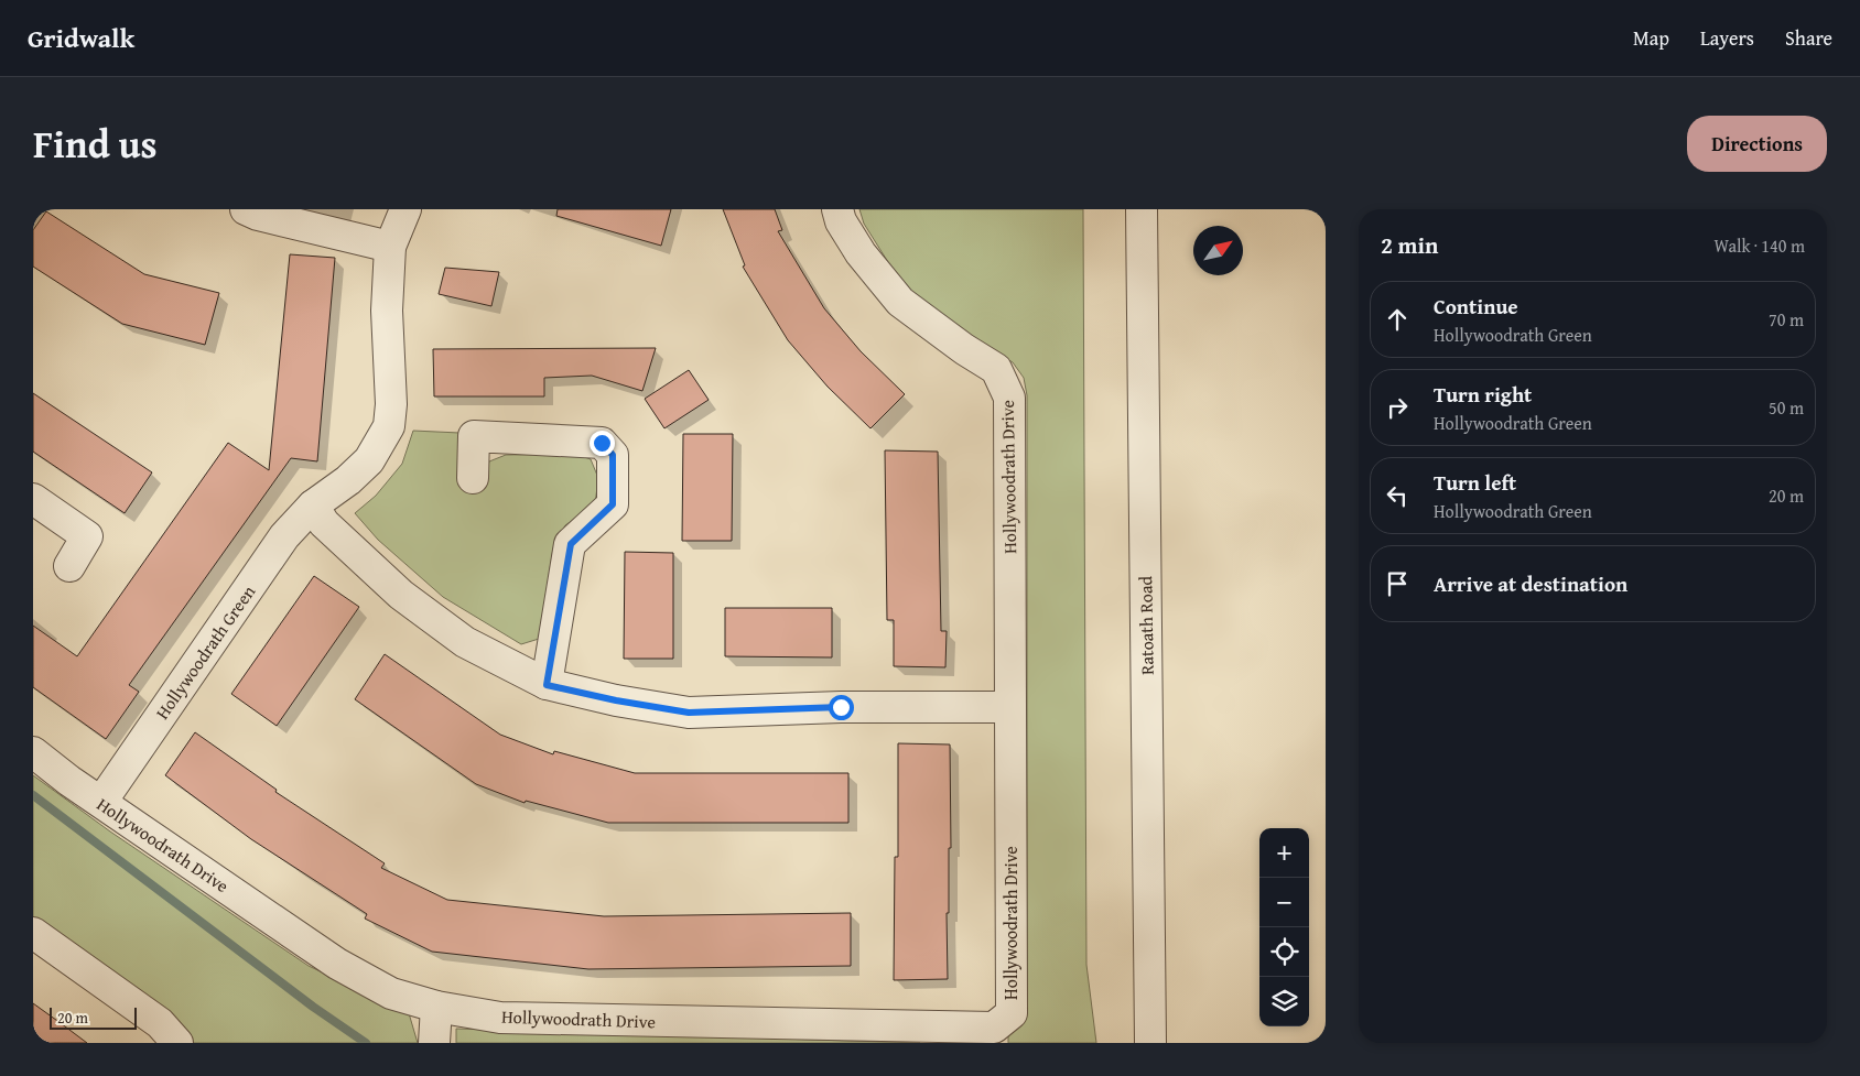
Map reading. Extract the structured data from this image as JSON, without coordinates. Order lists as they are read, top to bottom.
{
  "streets": {
    "street": ["Hollywoodrath Drive", "Ratoath Road", "Hollywoodrath Green"]
  },
  "crossings": [
    ["Hollywoodrath Drive", "Hollywoodrath Green"]
  ],
  "scale_bar": "20 m",
  "north": "top right",
  "page": {
    "header": "Gridwalk",
    "nav": ["Map", "Layers", "Share"],
    "title": "Find us",
    "buttons": "Directions",
    "heading": ["2 min", "Walk · 140 m"],
    "list": [
      ["Continue", "Hollywoodrath Green", "70 m"],
      ["Turn right", "Hollywoodrath Green", "50 m"],
      ["Turn left", "Hollywoodrath Green", "20 m"],
      "Arrive at destination"
    ],
    "map_buttons": ["+", "−"],
    "scale": "20 m"
  }
}
